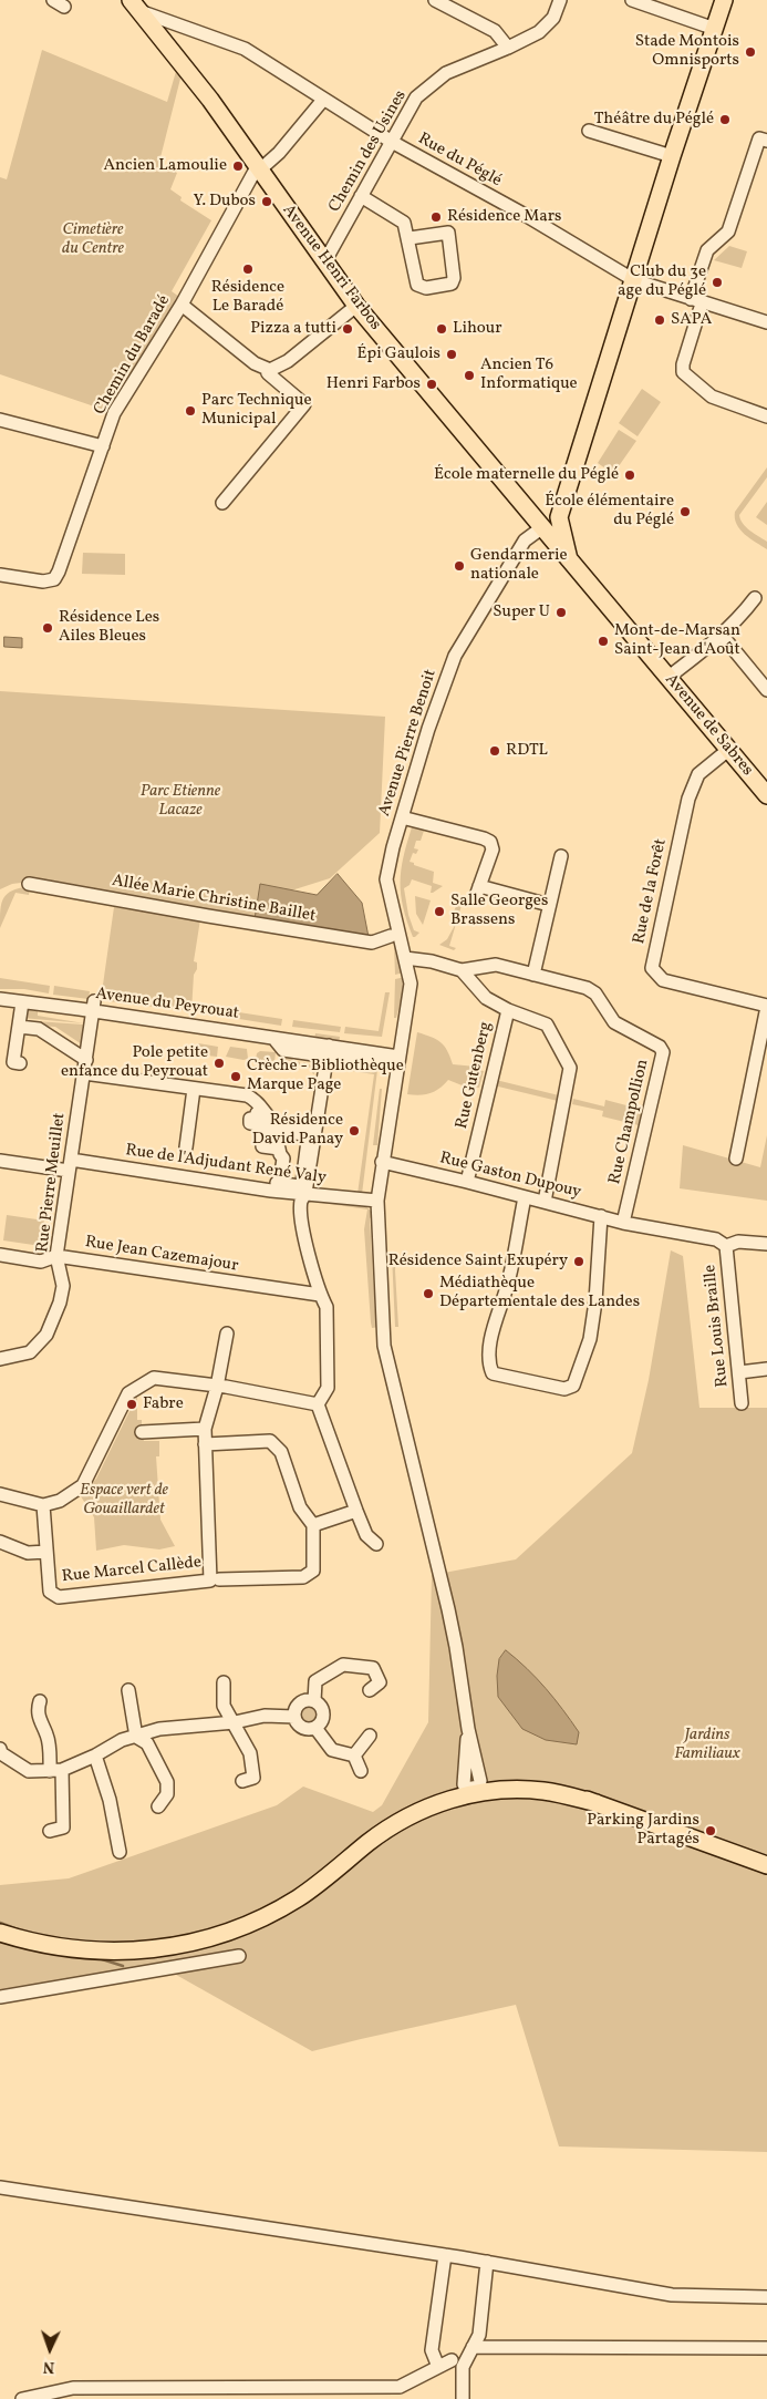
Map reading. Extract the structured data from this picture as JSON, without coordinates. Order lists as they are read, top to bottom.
{
  "streets": {
    "main road": ["Avenue Henri Farbos", "Avenue de Sabres"],
    "street": [
      "Chemin des Usines",
      "Rue du Péglé",
      "Chemin du Baradé",
      "Avenue Pierre Benoit",
      "Rue de la Forêt",
      "Allée Marie Christine Baillet",
      "Avenue du Peyrouat",
      "Rue Gutenberg",
      "Rue Champollion",
      "Rue de l'Adjudant René Valy",
      "Rue Gaston Dupouy",
      "Rue Pierre Meuillet",
      "Rue Jean Cazemajour",
      "Rue Louis Braille",
      "Rue Marcel Callède"
    ]
  },
  "crossings": [
    ["Chemin des Usines", "Rue du Péglé"],
    ["Chemin des Usines", "Avenue Henri Farbos"],
    ["Rue du Péglé", "Avenue Henri Farbos"],
    ["Rue du Péglé", "Chemin du Baradé"],
    ["Avenue Henri Farbos", "Chemin du Baradé"],
    ["Avenue Henri Farbos", "Avenue de Sabres"],
    ["Avenue Henri Farbos", "Avenue Pierre Benoit"],
    ["Avenue de Sabres", "Avenue Pierre Benoit"],
    ["Avenue de Sabres", "Rue de la Forêt"],
    ["Avenue Pierre Benoit", "Avenue du Peyrouat"],
    ["Avenue Pierre Benoit", "Rue Champollion"],
    ["Avenue Pierre Benoit", "Rue de l'Adjudant René Valy"],
    ["Avenue Pierre Benoit", "Rue Gaston Dupouy"],
    ["Avenue du Peyrouat", "Rue Pierre Meuillet"],
    ["Rue Gutenberg", "Rue Gaston Dupouy"],
    ["Rue Champollion", "Rue Gaston Dupouy"],
    ["Rue de l'Adjudant René Valy", "Rue Pierre Meuillet"],
    ["Rue Gaston Dupouy", "Rue Louis Braille"],
    ["Rue Pierre Meuillet", "Rue Jean Cazemajour"]
  ],
  "parks": [
    "Cimetière du Centre",
    "Parc Etienne Lacaze",
    "Espace vert de Gouaillardet",
    "Jardins Familiaux"
  ],
  "places": [
    "Stade Montois Omnisports",
    "Théâtre du Péglé",
    "Ancien Lamoulie",
    "Y. Dubos",
    "Résidence Mars",
    "Résidence Le Baradé",
    "Club du 3e age du Péglé",
    "SAPA",
    "Pizza a tutti",
    "Lihour",
    "Épi Gaulois",
    "Ancien T6 Informatique",
    "Henri Farbos",
    "Parc Technique Municipal",
    "École maternelle du Péglé",
    "École élémentaire du Péglé",
    "Gendarmerie nationale",
    "Super U",
    "Résidence Les Ailes Bleues",
    "Mont-de-Marsan Saint-Jean d'Août",
    "RDTL",
    "Salle Georges Brassens",
    "Pole petite enfance du Peyrouat",
    "Crèche - Bibliothèque Marque Page",
    "Résidence David Panay",
    "Résidence Saint Exupéry",
    "Médiathèque Départementale des Landes",
    "Fabre",
    "Parking Jardins Partagés"
  ],
  "north": "bottom"
}
